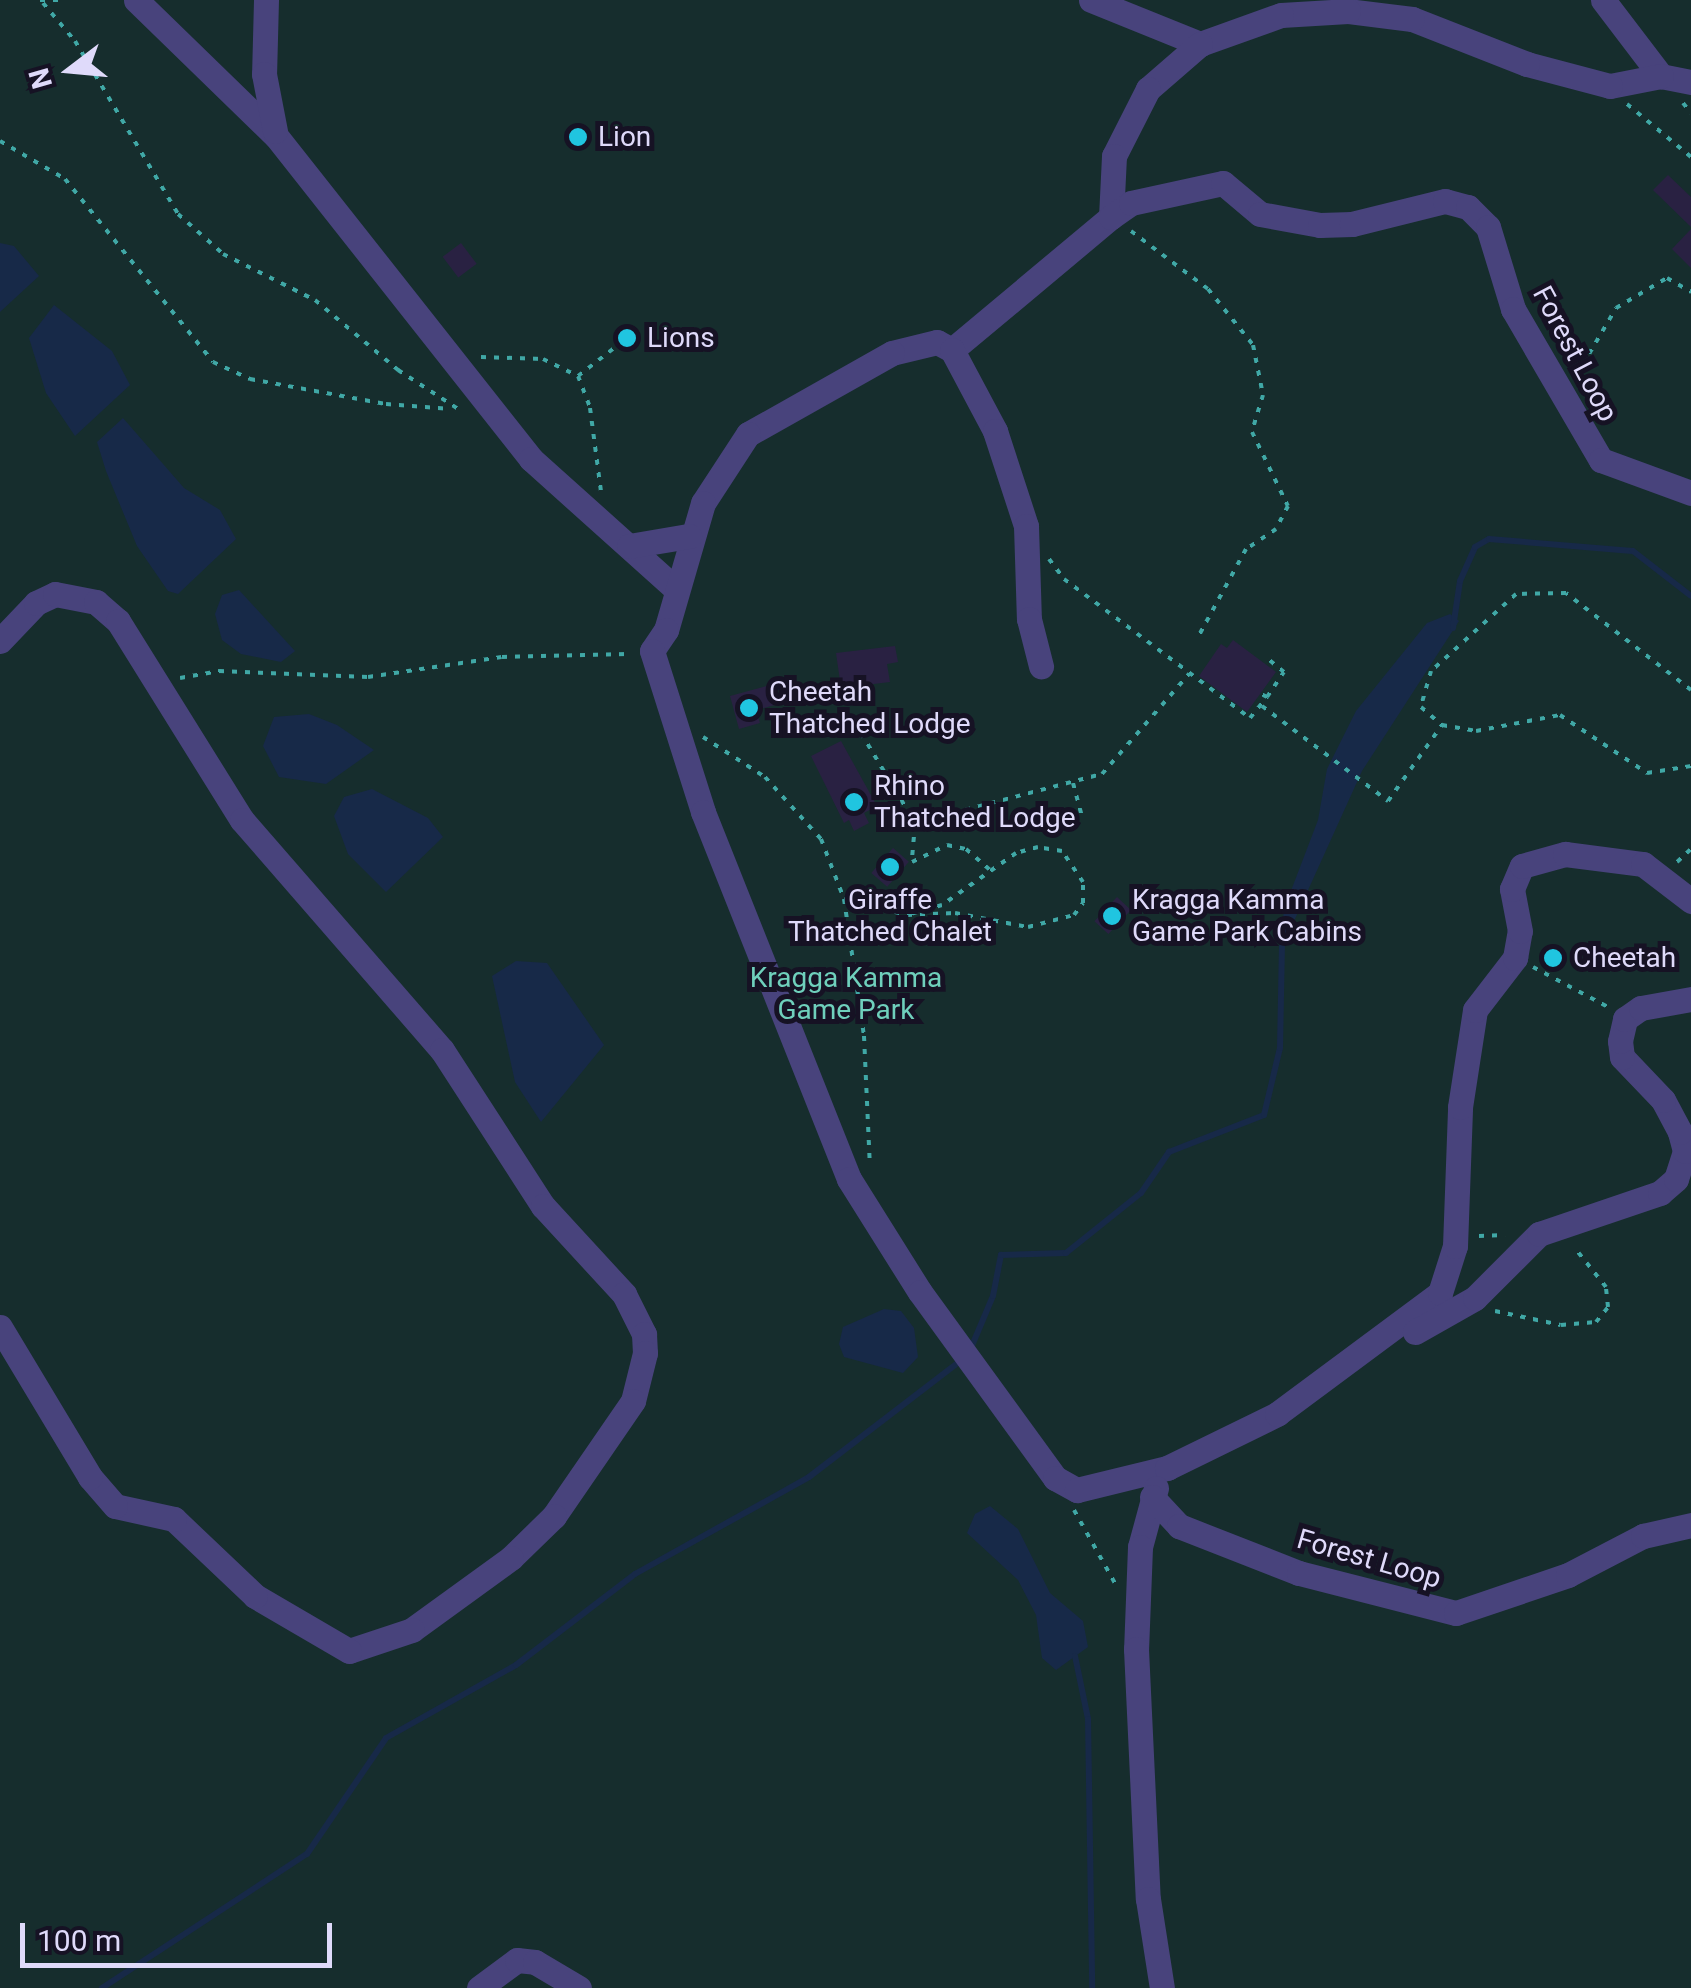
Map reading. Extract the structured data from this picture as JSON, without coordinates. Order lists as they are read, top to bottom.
{
  "streets": {
    "lane": ["Forest Loop"]
  },
  "parks": ["Kragga Kamma Game Park"],
  "places": [
    "Lion",
    "Lions",
    "Cheetah Thatched Lodge",
    "Rhino Thatched Lodge",
    "Giraffe Thatched Chalet",
    "Kragga Kamma Game Park Cabins",
    "Cheetah"
  ],
  "scale_bar": "100 m",
  "north": "left"
}
